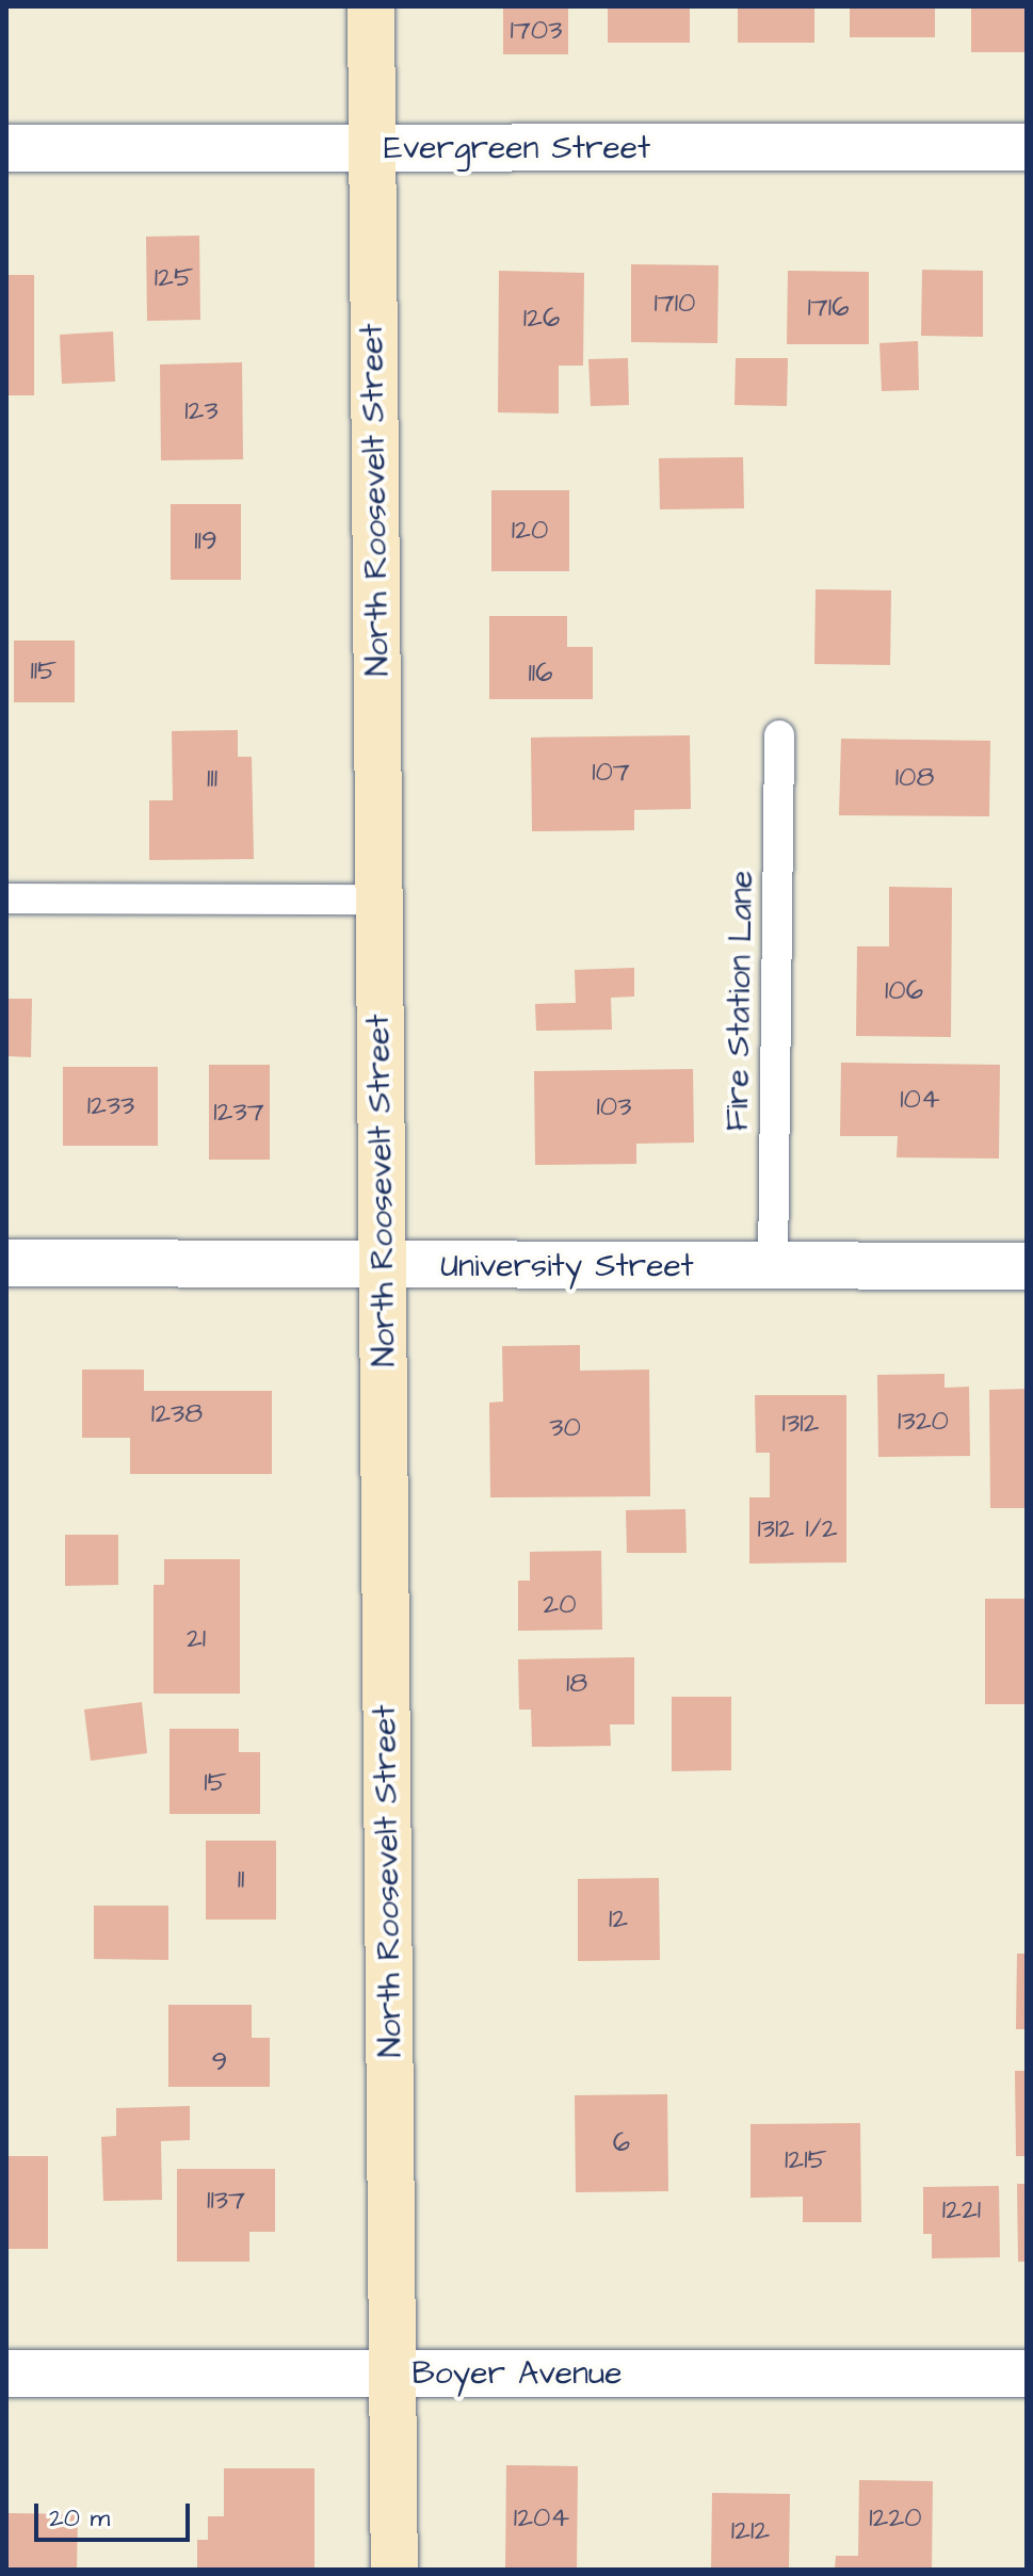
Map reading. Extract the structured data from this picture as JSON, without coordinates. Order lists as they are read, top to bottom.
{
  "streets": {
    "main road": ["North Roosevelt Street"],
    "street": ["Evergreen Street", "University Street", "Boyer Avenue"],
    "lane": ["Fire Station Lane"]
  },
  "crossings": [
    ["Evergreen Street", "North Roosevelt Street"],
    ["North Roosevelt Street", "University Street"],
    ["North Roosevelt Street", "Boyer Avenue"],
    ["Fire Station Lane", "University Street"]
  ],
  "house_numbers": [
    "1703",
    "125",
    "1710",
    "1716",
    "126",
    "123",
    "120",
    "119",
    "115",
    "116",
    "107",
    "108",
    "111",
    "106",
    "104",
    "1233",
    "103",
    "1237",
    "1238",
    "1320",
    "1312",
    "30",
    "1312 1/2",
    "20",
    "21",
    "18",
    "15",
    "11",
    "12",
    "9",
    "6",
    "1215",
    "1137",
    "1221",
    "1204",
    "1220",
    "1212"
  ],
  "scale_bar": "20 m"
}
